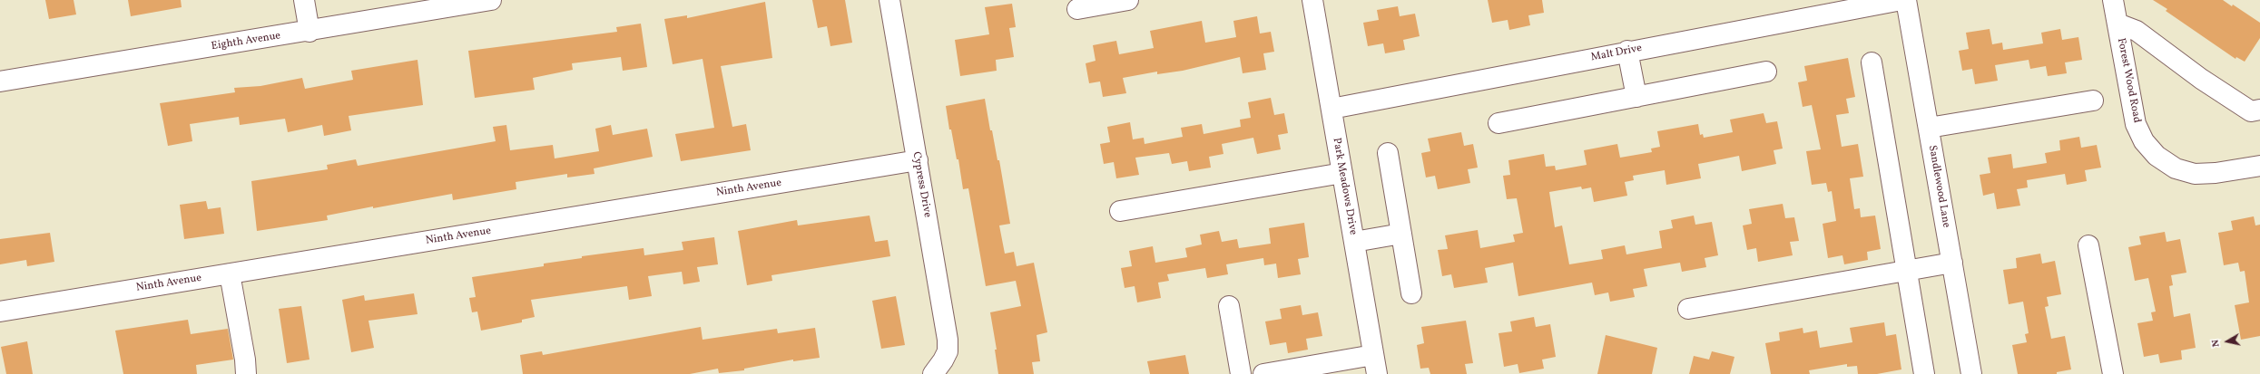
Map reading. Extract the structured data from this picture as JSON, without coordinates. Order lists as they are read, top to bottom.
{
  "streets": {
    "street": [
      "Eighth Avenue",
      "Malt Drive",
      "Forest Wood Road",
      "Cypress Drive",
      "Park Meadows Drive",
      "Sandlewood Lane",
      "Ninth Avenue"
    ]
  },
  "crossings": [
    ["Malt Drive", "Park Meadows Drive"],
    ["Cypress Drive", "Ninth Avenue"]
  ],
  "north": "left"
}
